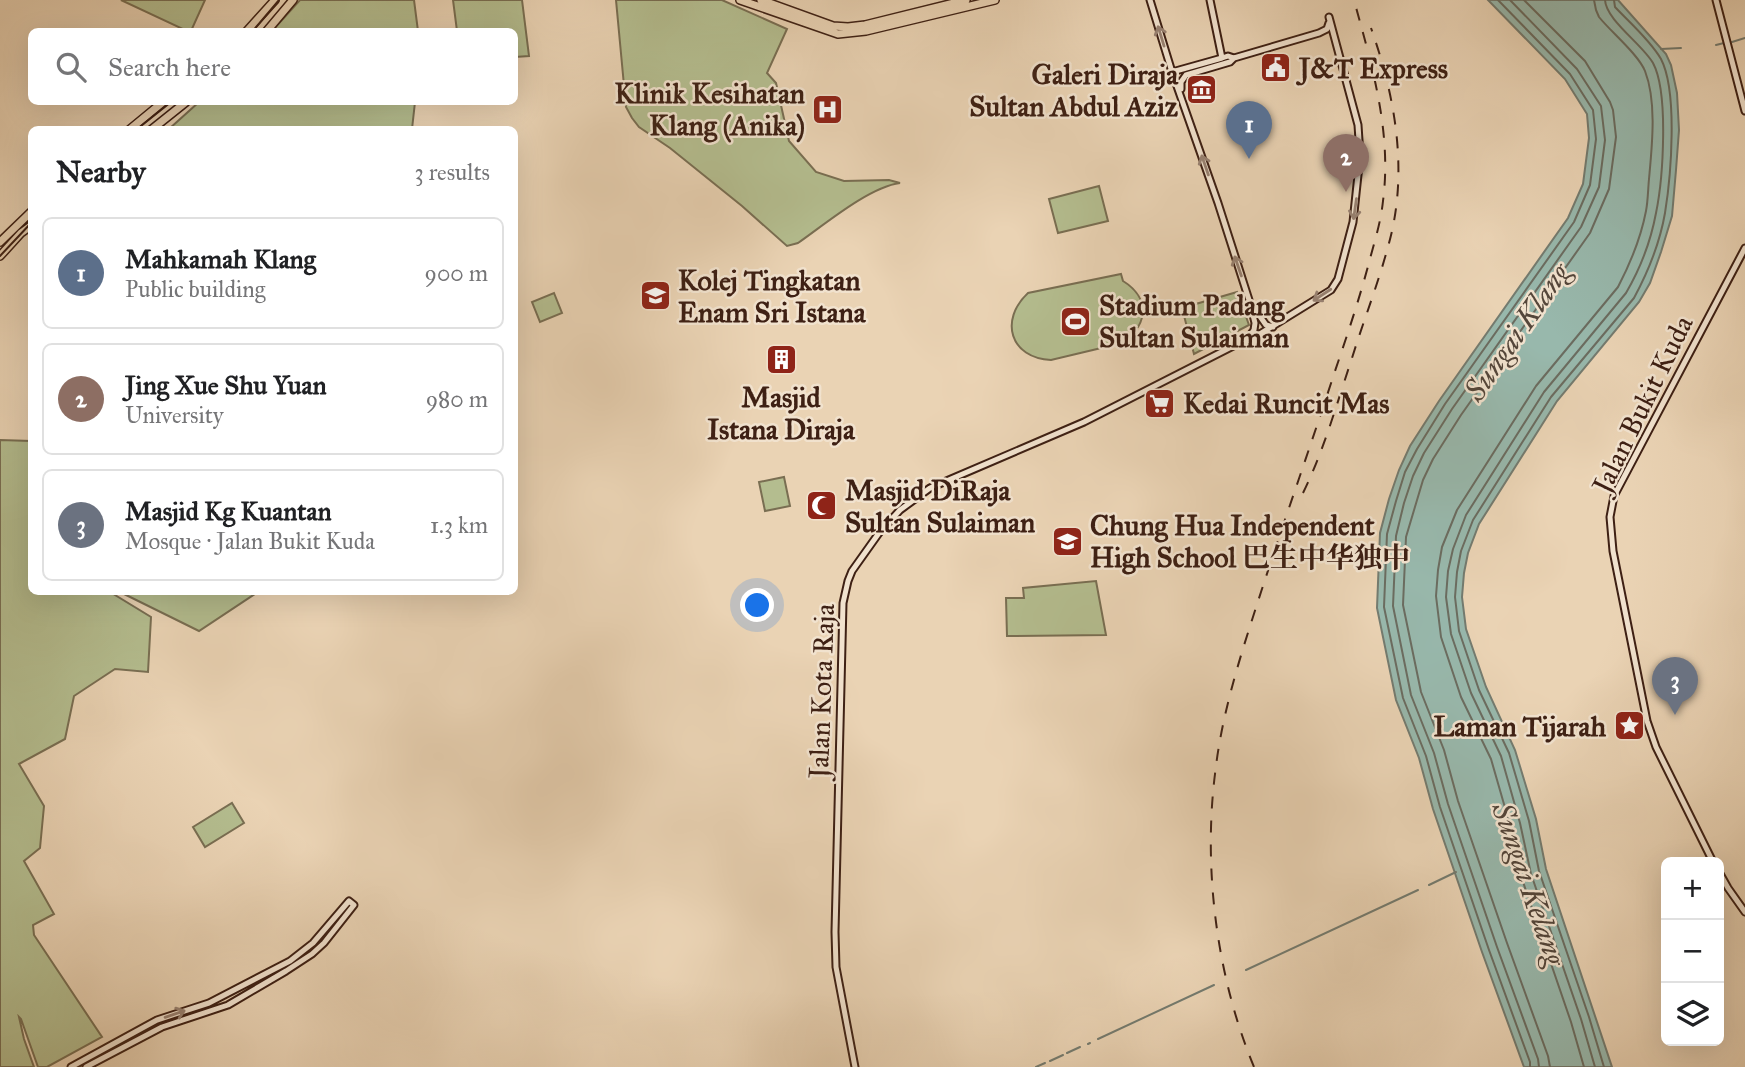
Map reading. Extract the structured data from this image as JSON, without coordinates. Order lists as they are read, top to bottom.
{
  "streets": {
    "main road": ["Jalan Bukit Kuda", "Jalan Kota Raja"]
  },
  "water": ["Sungai Klang", "Sungai Kelang"],
  "places": {
    "public building": ["J&T Express"],
    "museum": ["Galeri Diraja Sultan Abdul Aziz"],
    "hospital": ["Klinik Kesihatan Klang (Anika)"],
    "school or university": ["Kolej Tingkatan Enam Sri Istana", "Chung Hua Independent High School 巴生中华独中"],
    "sports": ["Stadium Padang Sultan Sulaiman"],
    "building": ["Masjid Istana Diraja"],
    "supermarket": ["Kedai Runcit Mas"],
    "mosque": ["Masjid DiRaja Sultan Sulaiman"],
    "place": ["Laman Tijarah"]
  },
  "page": {
    "search": "Search here",
    "pins": ["1", "2", "3"],
    "heading": ["Nearby", "3 results"],
    "list": [
      {
        "mark": "1",
        "name": "Mahkamah Klang",
        "note": "Public building",
        "value": "900 m"
      },
      {
        "mark": "2",
        "name": "Jing Xue Shu Yuan",
        "note": "University",
        "value": "980 m"
      },
      {
        "mark": "3",
        "name": "Masjid Kg Kuantan",
        "note": "Mosque · Jalan Bukit Kuda",
        "value": "1.3 km"
      }
    ],
    "map_buttons": ["+", "−"]
  }
}
